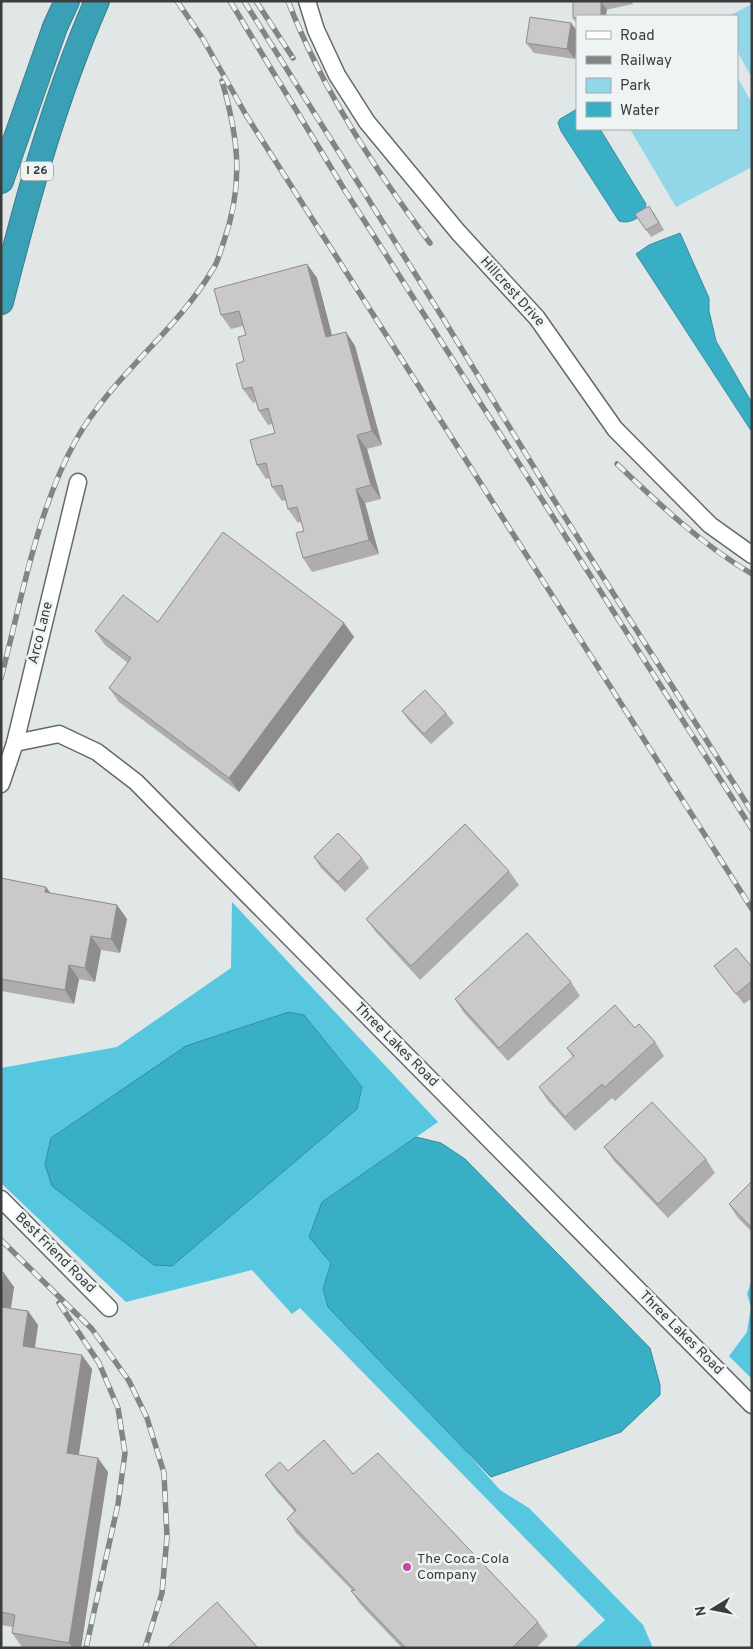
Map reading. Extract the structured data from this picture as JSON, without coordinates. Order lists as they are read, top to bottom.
{
  "streets": {
    "highway": ["I 26"],
    "street": [
      "Hillcrest Drive",
      "Arco Lane",
      "Three Lakes Road",
      "Best Friend Road"
    ]
  },
  "crossings": [
    ["Arco Lane", "Three Lakes Road"]
  ],
  "places": ["The Coca-Cola Company"],
  "legend": [
    "Road",
    "Railway",
    "Park",
    "Water"
  ],
  "north": "left"
}
